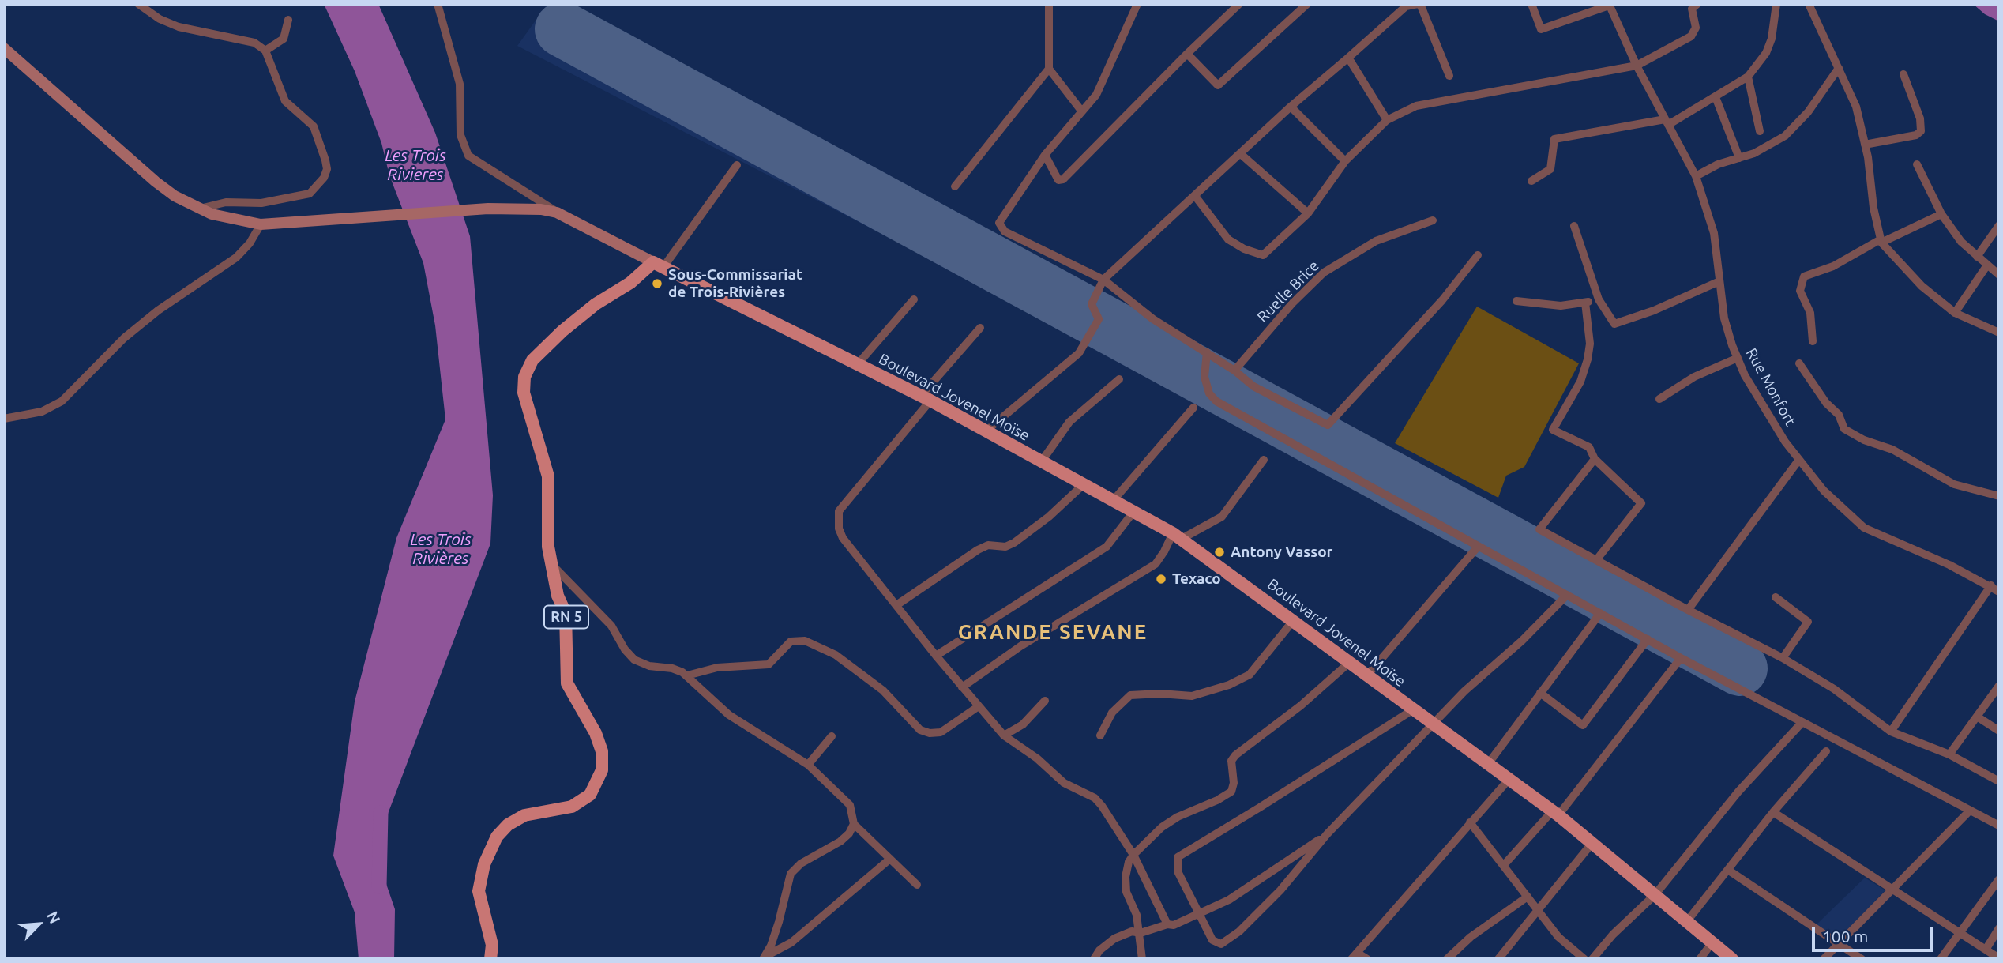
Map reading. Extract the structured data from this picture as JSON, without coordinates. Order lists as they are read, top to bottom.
{
  "streets": {
    "main road": ["Boulevard Jovenel Moïse", "RN 5"],
    "street": ["Ruelle Brice", "Rue Monfort"]
  },
  "crossings": [
    ["Boulevard Jovenel Moïse", "RN 5"]
  ],
  "districts": ["GRANDE SEVANE"],
  "water": ["Les Trois Rivieres", "Les Trois Rivières"],
  "places": ["Sous-Commissariat de Trois-Rivières", "Antony Vassor", "Texaco"],
  "scale_bar": "100 m",
  "north": "top right"
}
